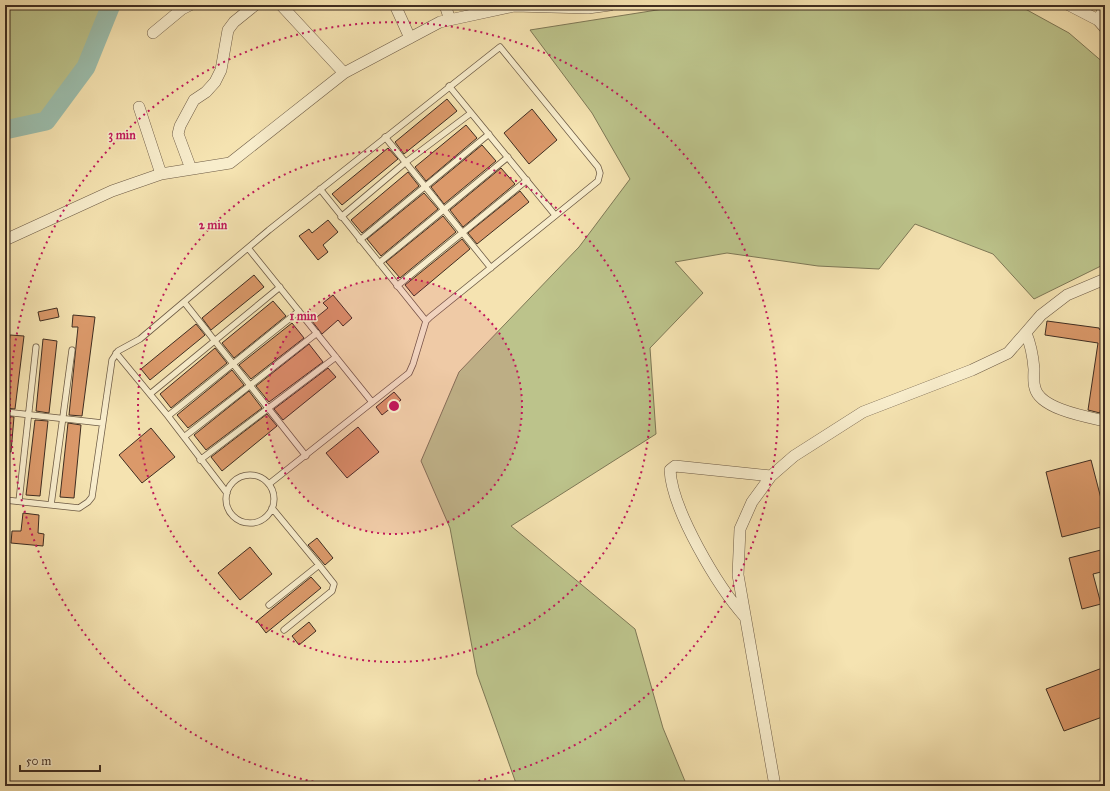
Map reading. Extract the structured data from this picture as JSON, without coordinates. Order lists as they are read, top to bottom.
{
  "scale_bar": "50 m",
  "rings": ["3 min", "2 min", "1 min"]
}
